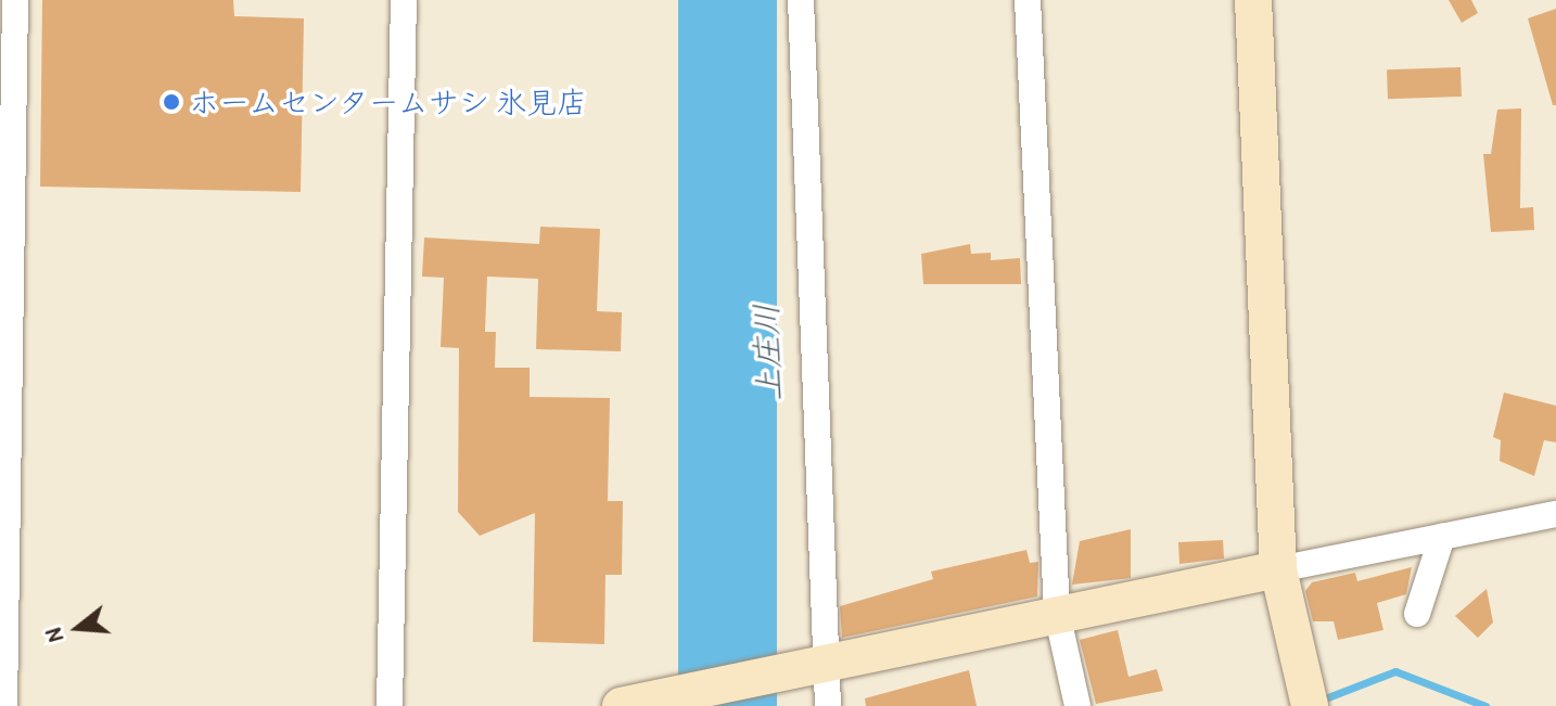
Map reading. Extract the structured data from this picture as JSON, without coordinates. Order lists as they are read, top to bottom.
{
  "water": ["上庄川"],
  "places": ["ホームセンタームサシ 氷見店"],
  "north": "left"
}
